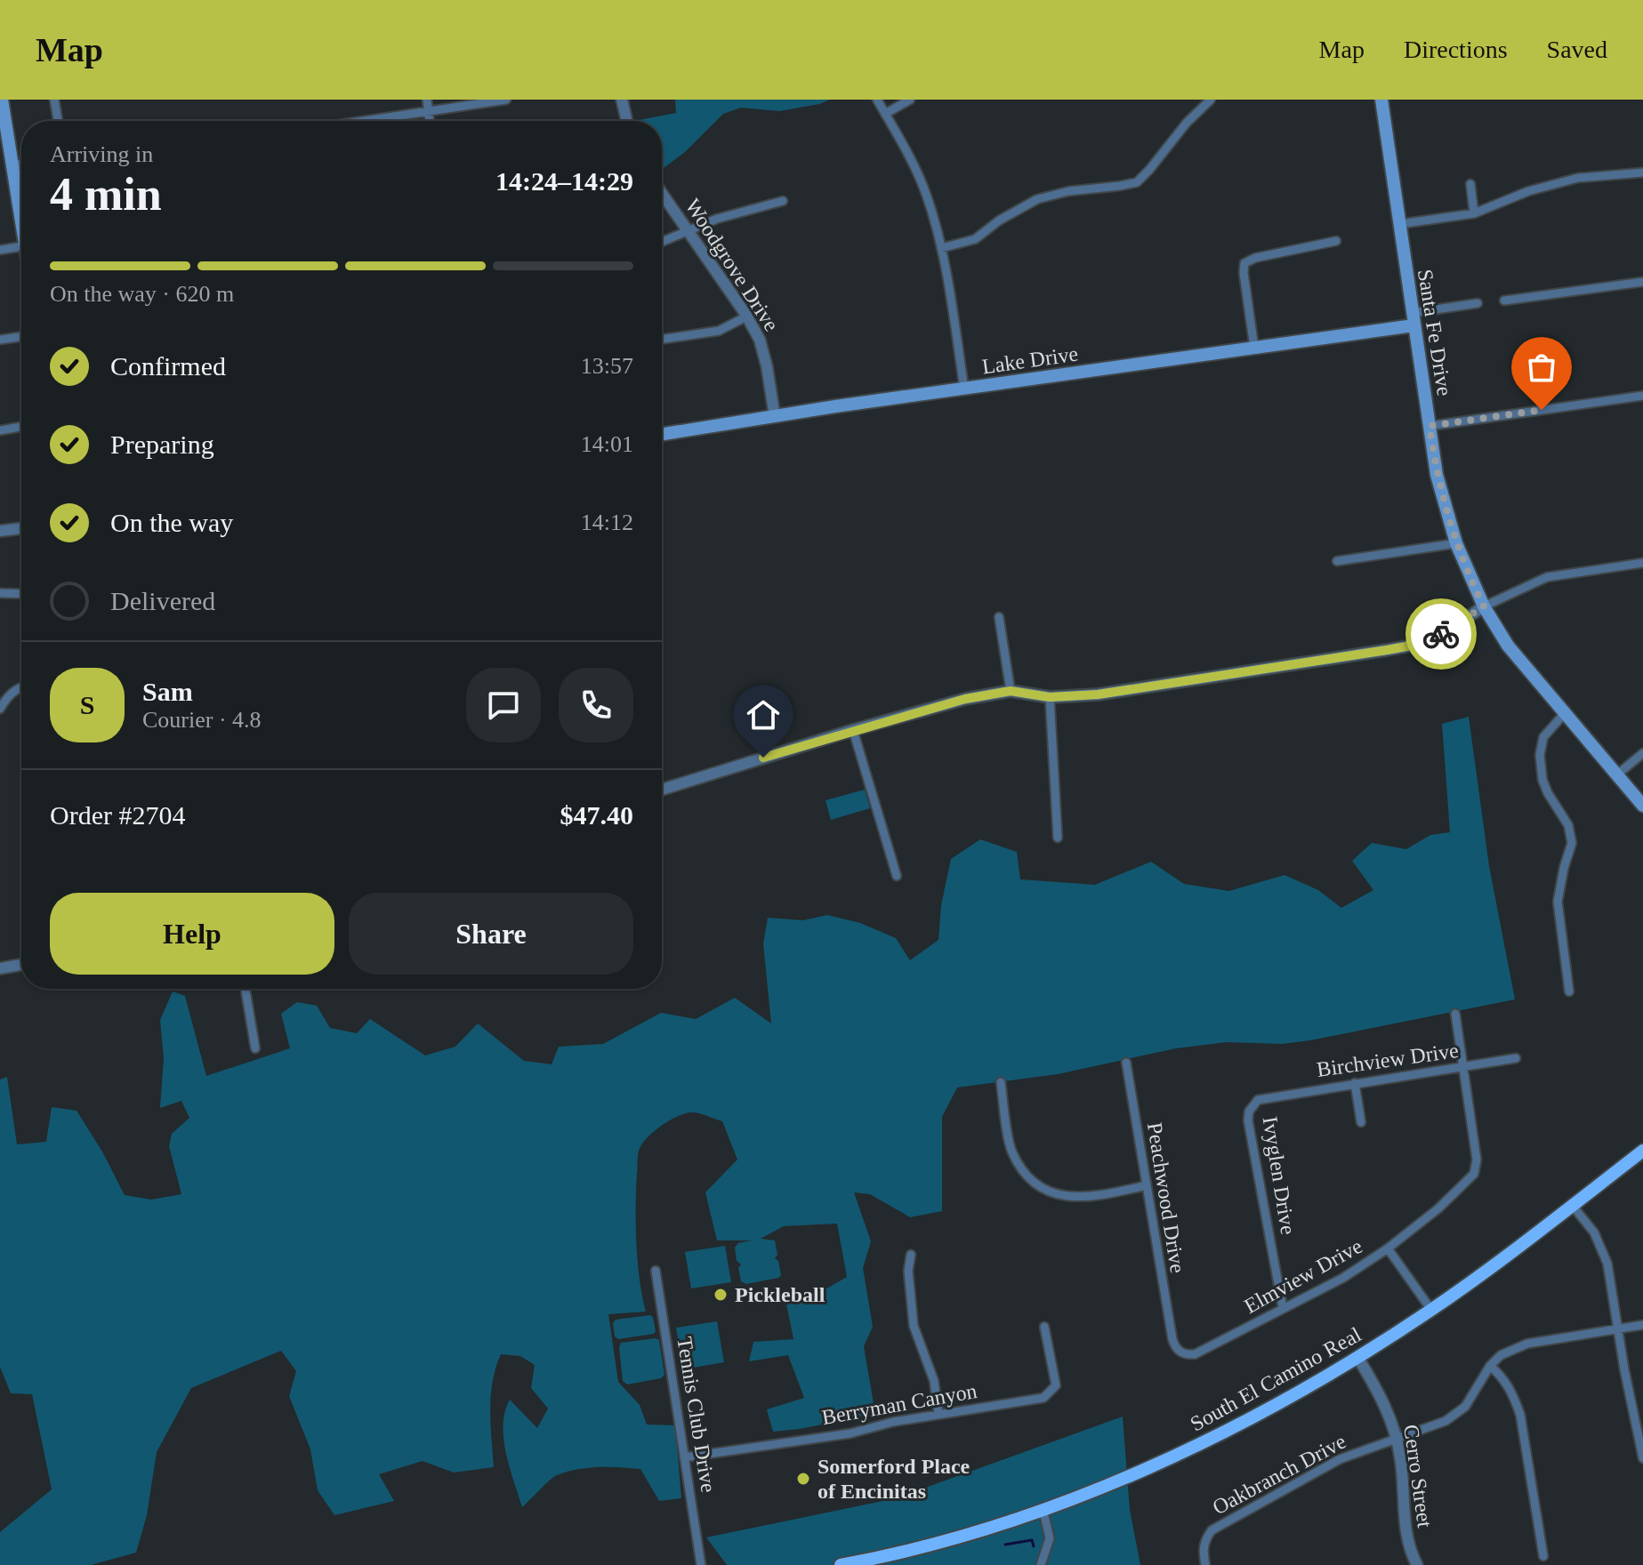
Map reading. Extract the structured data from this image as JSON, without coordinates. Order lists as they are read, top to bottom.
{
  "streets": {
    "main road": ["Santa Fe Drive", "Lake Drive", "South El Camino Real"],
    "street": [
      "Woodgrove Drive",
      "Birchview Drive",
      "Ivyglen Drive",
      "Peachwood Drive",
      "Elmview Drive",
      "Berryman Canyon",
      "Tennis Club Drive",
      "Oakbranch Drive",
      "Cerro Street"
    ]
  },
  "crossings": [
    ["Woodgrove Drive", "Lake Drive"],
    ["Santa Fe Drive", "Lake Drive"],
    ["Birchview Drive", "Ivyglen Drive"],
    ["Birchview Drive", "Elmview Drive"],
    ["Ivyglen Drive", "Elmview Drive"],
    ["Peachwood Drive", "Elmview Drive"],
    ["South El Camino Real", "Cerro Street"],
    ["Berryman Canyon", "Tennis Club Drive"],
    ["Oakbranch Drive", "Cerro Street"]
  ],
  "places": ["Pickleball", "Somerford Place of Encinitas"],
  "page": {
    "header": "Map",
    "nav": ["Map", "Directions", "Saved"],
    "heading": ["4 min", "Arriving in", "14:24–14:29"],
    "panel": [
      "Sam",
      "Courier · 4.8",
      "Order #2704",
      "$47.40"
    ],
    "bar": "On the way · 620 m",
    "list": [
      ["Confirmed", "13:57"],
      ["Preparing", "14:01"],
      ["On the way", "14:12"],
      "Delivered"
    ],
    "round": "S",
    "buttons": ["Help", "Share"]
  }
}
